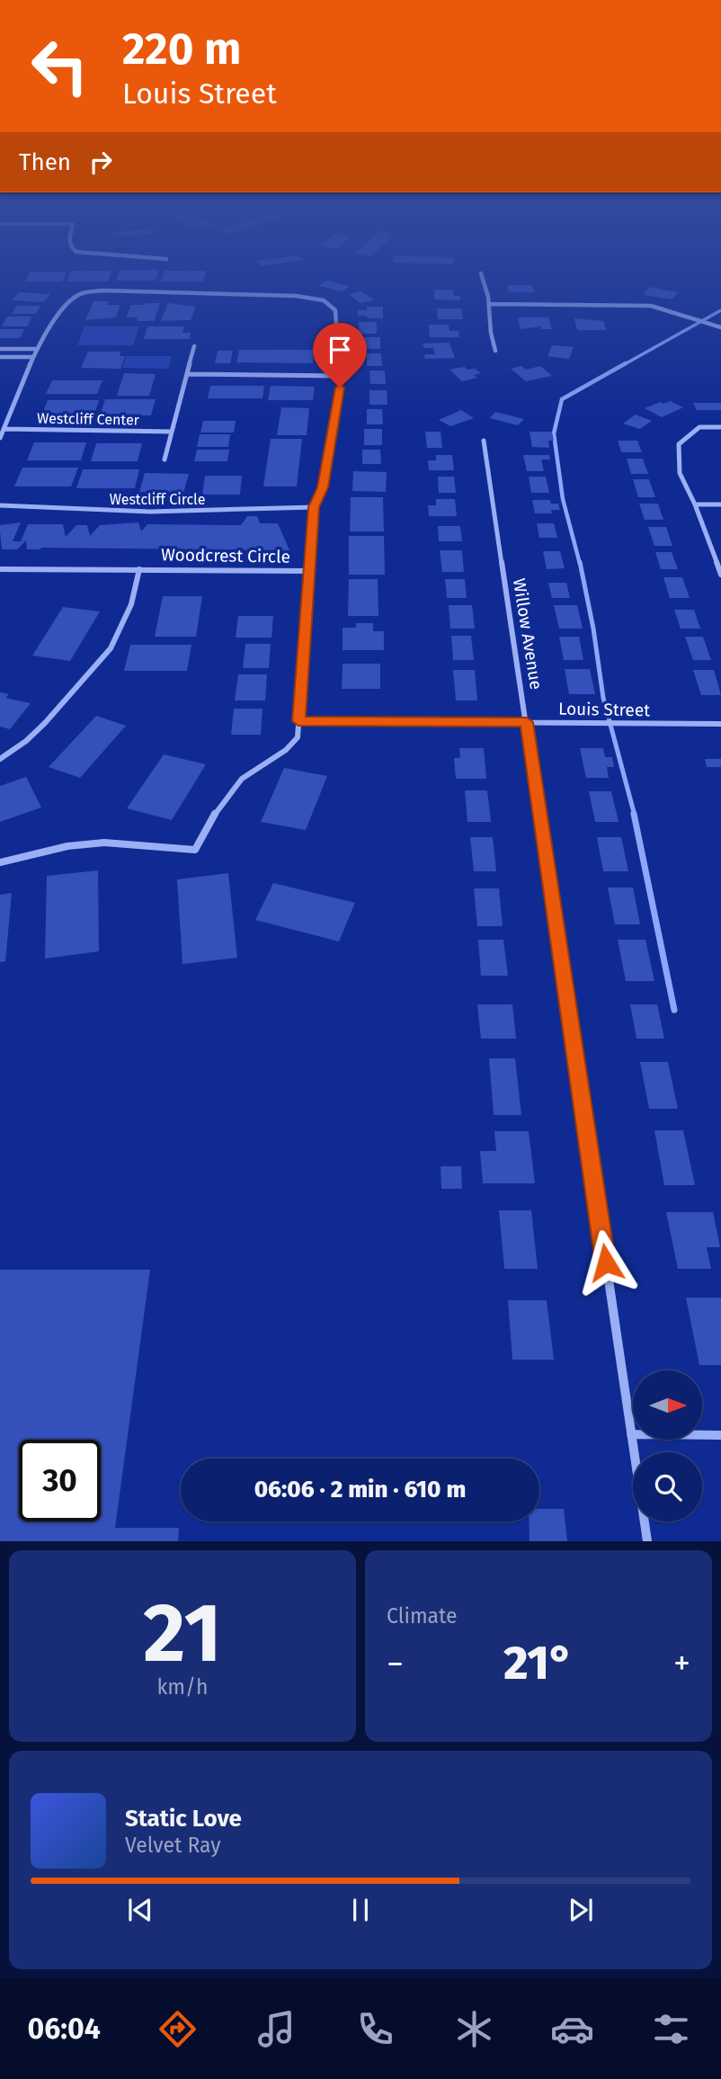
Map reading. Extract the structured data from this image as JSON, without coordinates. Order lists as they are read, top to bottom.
{
  "streets": {
    "street": [
      "Westcliff Center",
      "Westcliff Circle",
      "Woodcrest Circle",
      "Willow Avenue",
      "Louis Street"
    ]
  },
  "crossings": [
    ["Woodcrest Circle", "Louis Street"],
    ["Willow Avenue", "Louis Street"]
  ],
  "north": "right",
  "page": {
    "turn": ["220 m", "Louis Street"],
    "then": "Then",
    "limit": "30",
    "trip": "06:06 · 2 min · 610 m",
    "tile": [
      ["21", "km/h"],
      "Climate"
    ],
    "heat": ["−", "21°", "+"],
    "song": ["Static Love", "Velvet Ray"],
    "tabs": "06:04"
  }
}
